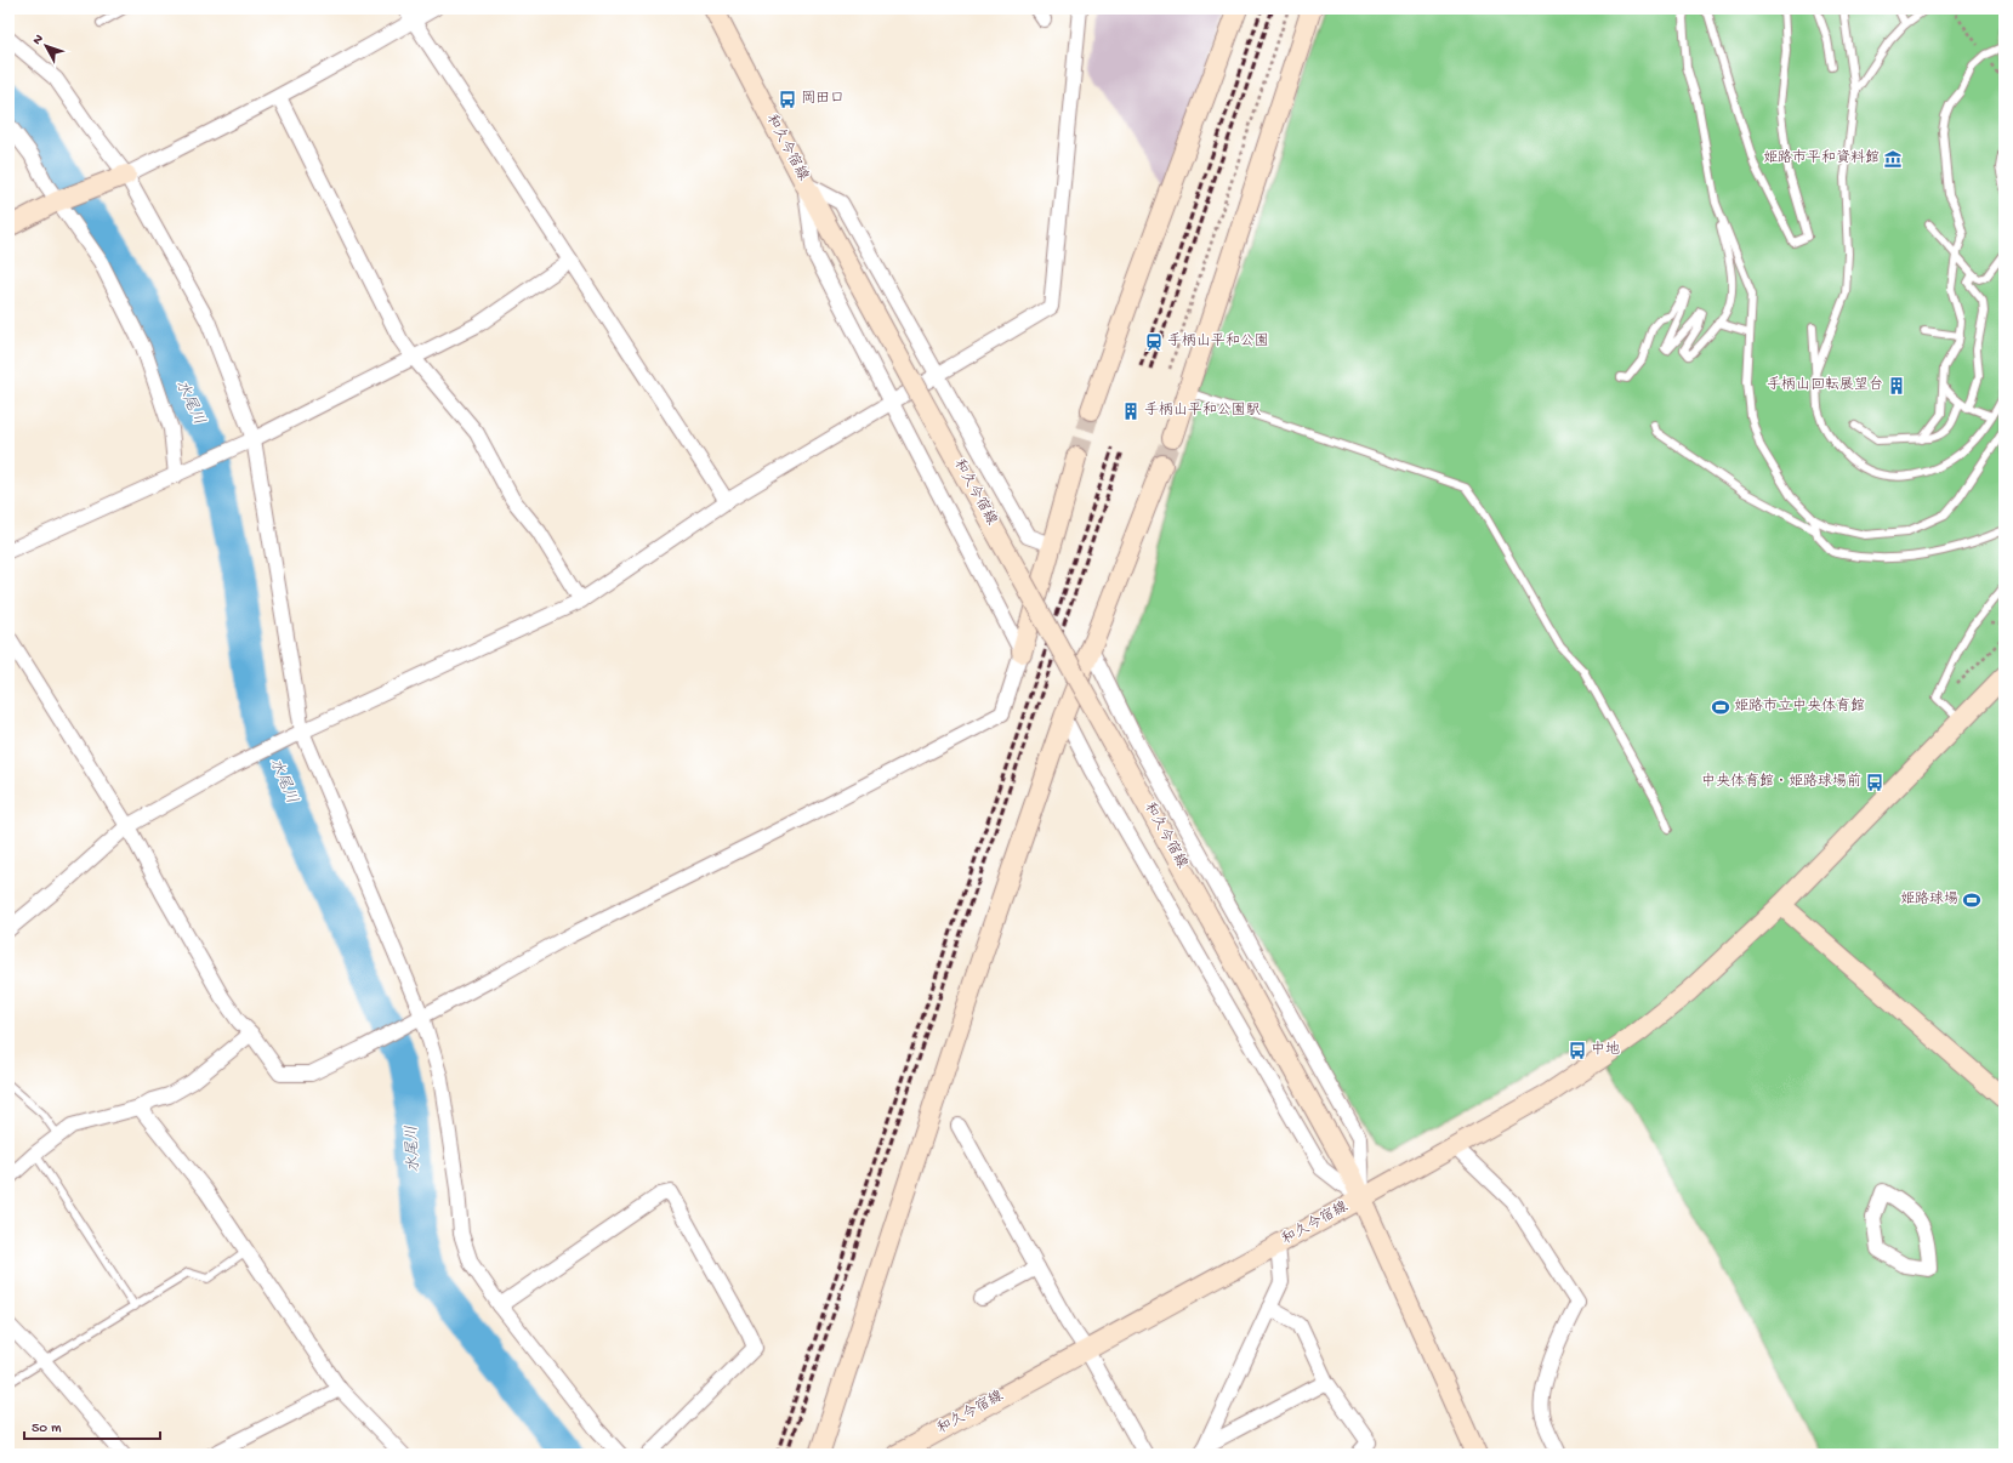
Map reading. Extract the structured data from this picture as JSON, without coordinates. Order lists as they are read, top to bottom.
{
  "streets": {
    "street": ["和久今宿線"]
  },
  "water": ["水尾川"],
  "places": {
    "bus stop": ["岡田口", "中央体育館・姫路球場前", "中地"],
    "museum": ["姫路市平和資料館"],
    "station": ["手柄山平和公園"],
    "building": ["手柄山回転展望台", "手柄山平和公園駅"],
    "sports": ["姫路市立中央体育館", "姫路球場"]
  },
  "scale_bar": "50 m",
  "north": "top left"
}
